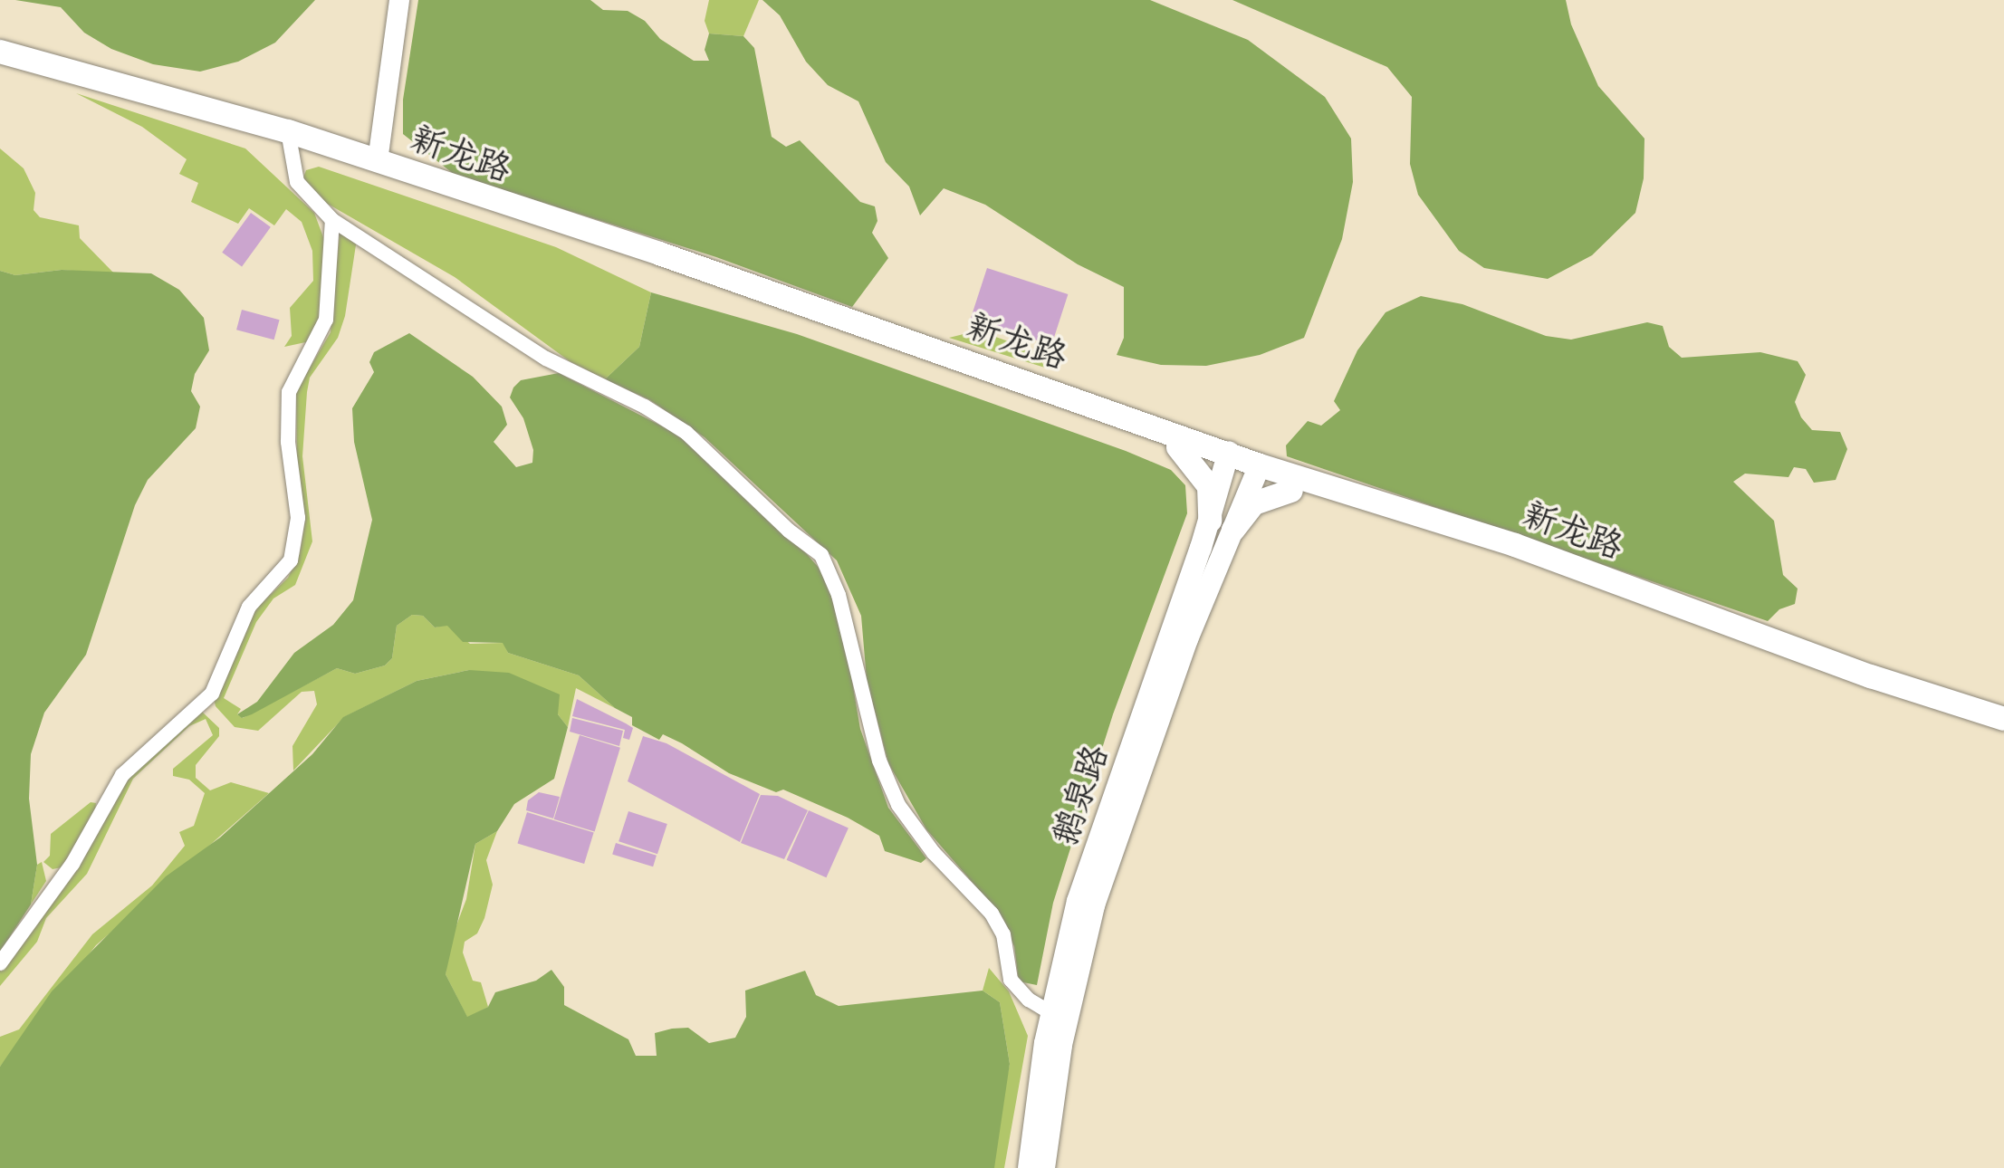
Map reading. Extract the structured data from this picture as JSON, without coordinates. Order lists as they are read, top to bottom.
{
  "streets": {
    "main road": ["新龙路", "鹅泉路"]
  },
  "crossings": [
    ["新龙路", "鹅泉路"]
  ]
}
